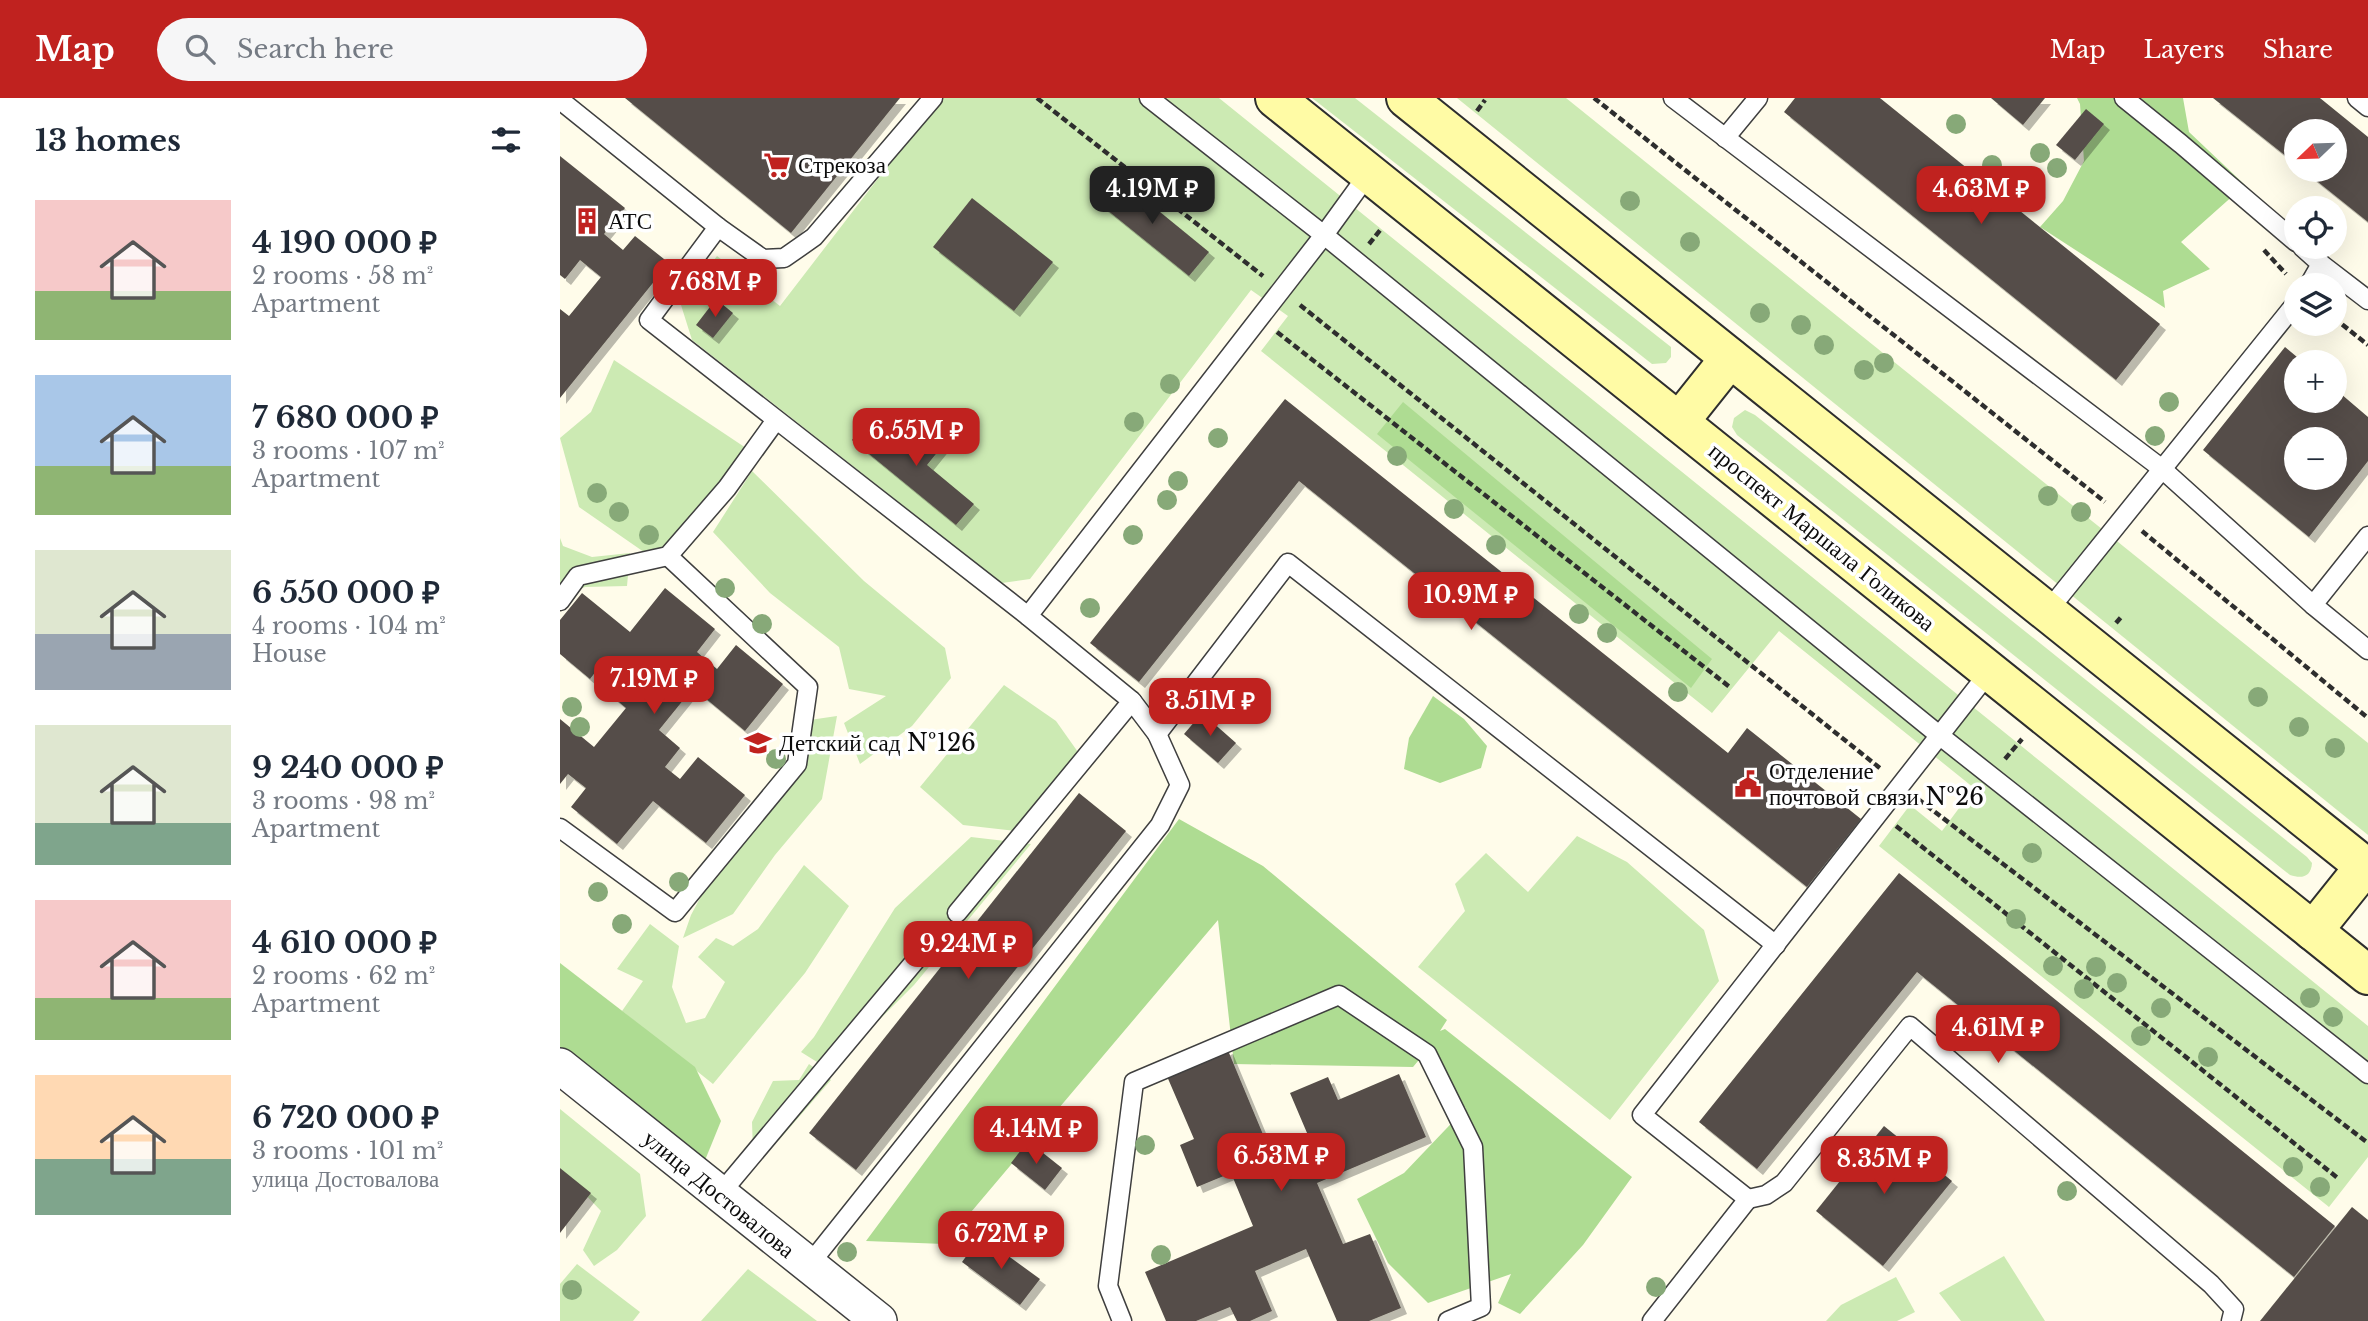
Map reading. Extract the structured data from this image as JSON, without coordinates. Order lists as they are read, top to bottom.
{
  "streets": {
    "main road": ["проспект Маршала Голикова"],
    "street": ["улица Достовалова"]
  },
  "places": {
    "supermarket": ["Стрекоза"],
    "building": ["АТС"],
    "school or university": ["Детский сад №126"],
    "public building": ["Отделение почтовой связи №26"]
  },
  "north": "bottom left",
  "page": {
    "header": "Map",
    "search": "Search here",
    "nav": ["Map", "Layers", "Share"],
    "heading": "13 homes",
    "map_buttons": ["+", "−"],
    "price": [
      "4.19M ₽",
      "4.63M ₽",
      "7.68M ₽",
      "6.55M ₽",
      "10.9M ₽",
      "7.19M ₽",
      "3.51M ₽",
      "9.24M ₽",
      "4.61M ₽",
      "4.14M ₽",
      "6.53M ₽",
      "8.35M ₽",
      "6.72M ₽"
    ],
    "list": [
      {
        "name": "4 190 000 ₽",
        "note": "2 rooms · 58 m² · Apartment"
      },
      {
        "name": "7 680 000 ₽",
        "note": "3 rooms · 107 m² · Apartment"
      },
      {
        "name": "6 550 000 ₽",
        "note": "4 rooms · 104 m² · House"
      },
      {
        "name": "9 240 000 ₽",
        "note": "3 rooms · 98 m² · Apartment"
      },
      {
        "name": "4 610 000 ₽",
        "note": "2 rooms · 62 m² · Apartment"
      },
      {
        "name": "6 720 000 ₽",
        "note": "3 rooms · 101 m² · улица Достовалова"
      }
    ]
  }
}
